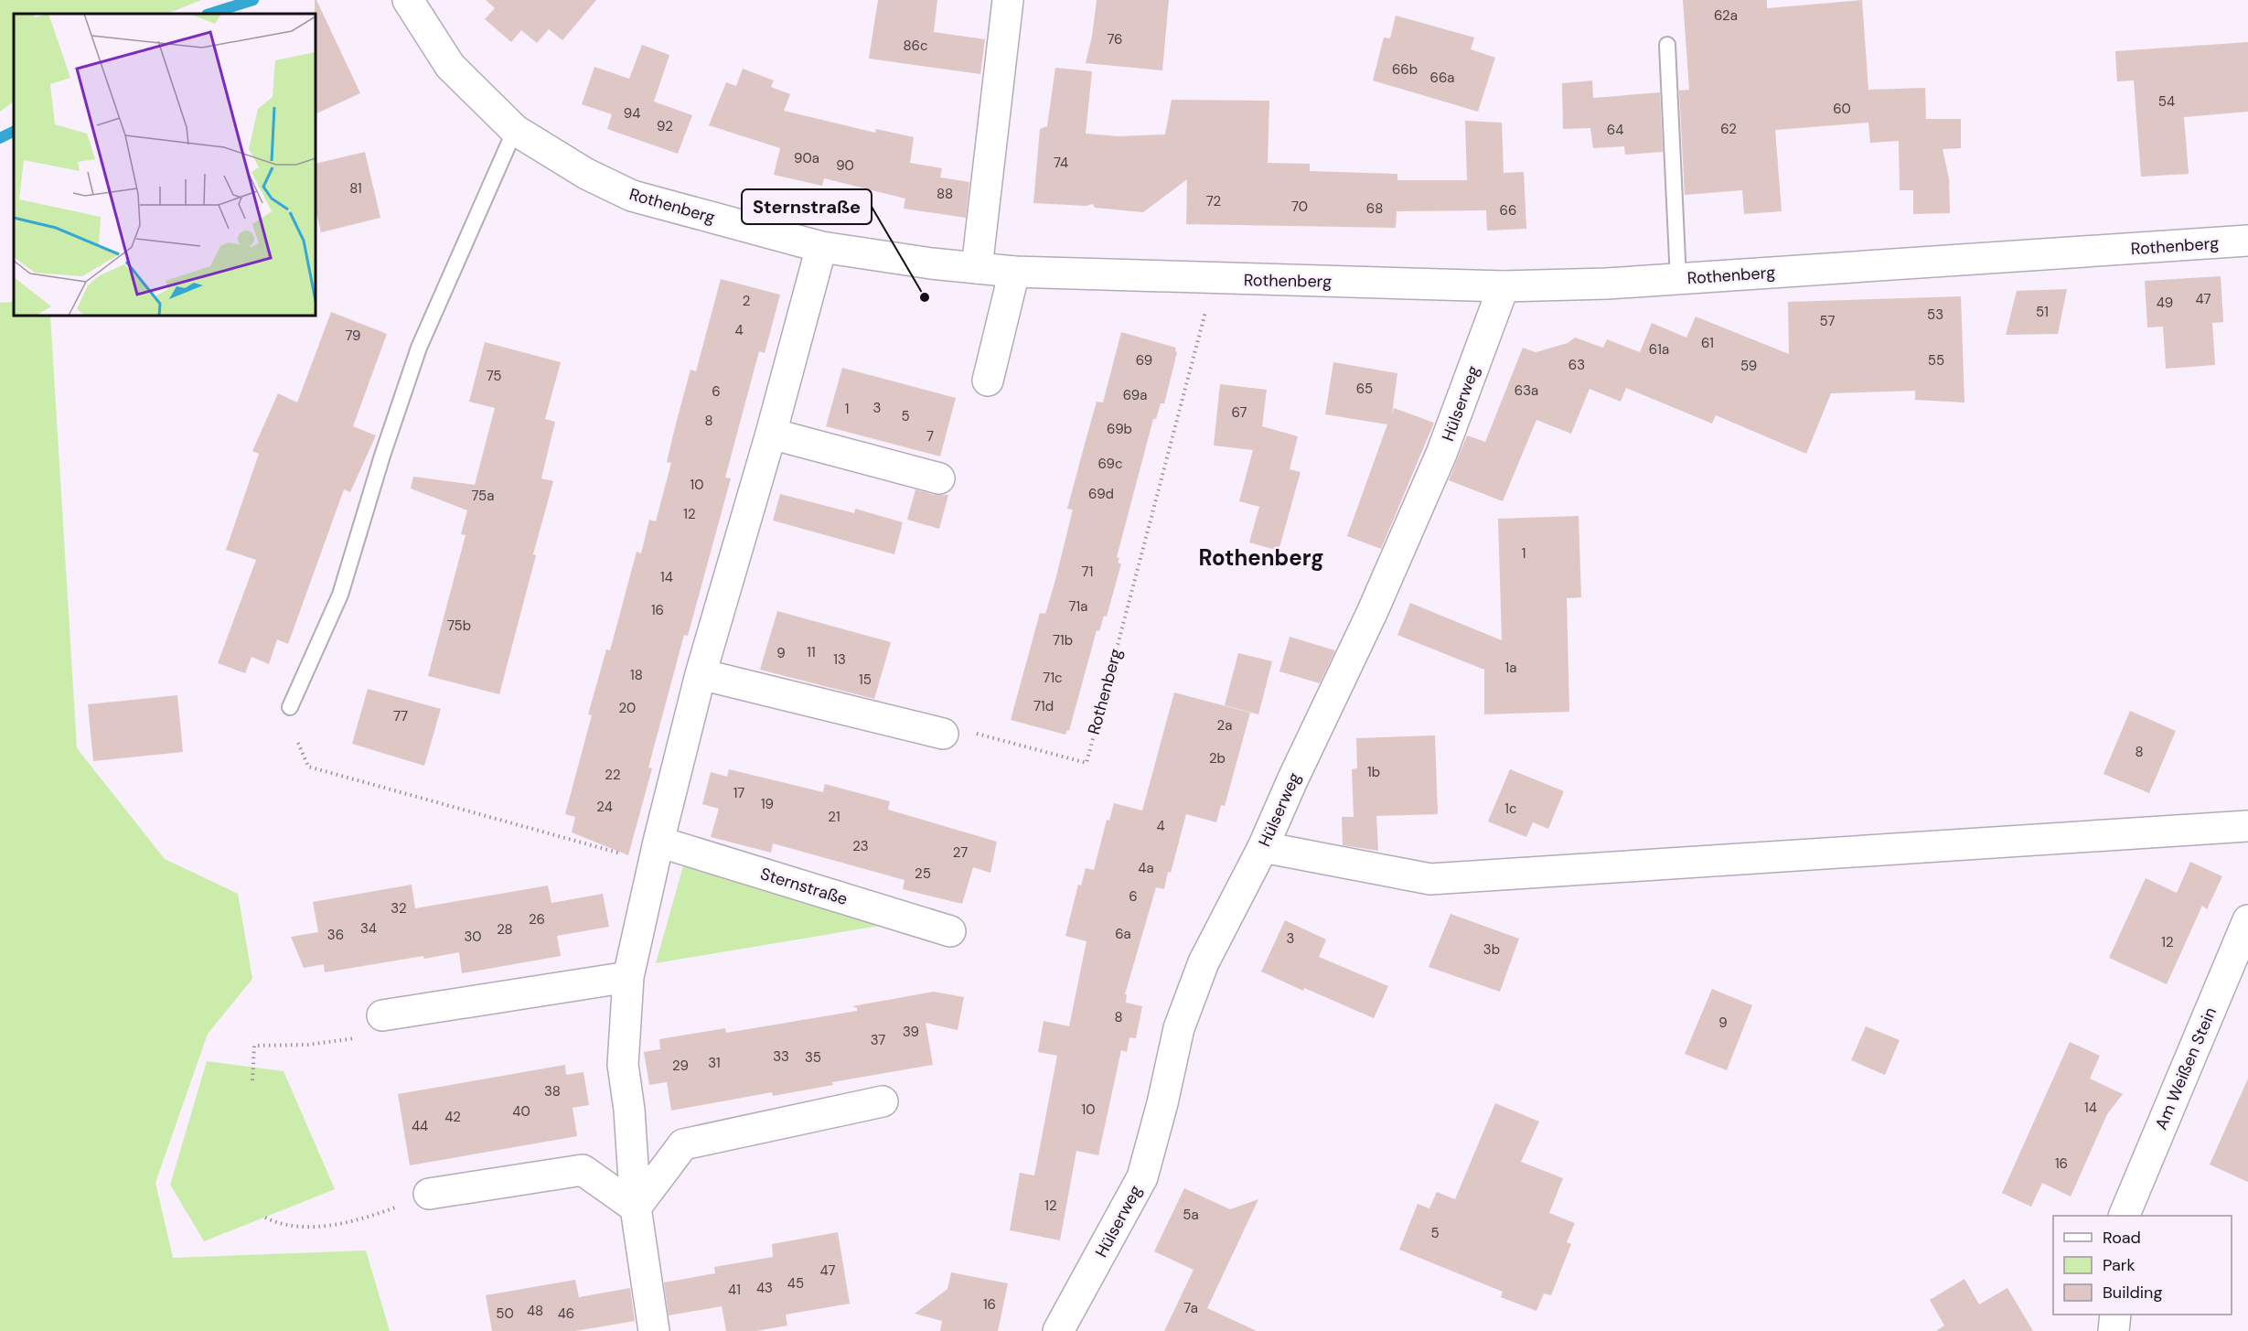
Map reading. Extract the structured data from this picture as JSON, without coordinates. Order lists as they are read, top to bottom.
{
  "streets": {
    "street": [
      "Rothenberg",
      "Hülserweg",
      "Sternstraße",
      "Am Weißen Stein"
    ]
  },
  "crossings": [
    ["Rothenberg", "Hülserweg"]
  ],
  "districts": ["Rothenberg"],
  "places": ["Sternstraße"],
  "house_numbers": [
    "62a",
    "76",
    "86c",
    "66b",
    "66a",
    "54",
    "60",
    "94",
    "92",
    "62",
    "64",
    "90a",
    "74",
    "90",
    "81",
    "88",
    "72",
    "70",
    "68",
    "66",
    "47",
    "2",
    "49",
    "51",
    "53",
    "57",
    "4",
    "79",
    "61",
    "61a",
    "69",
    "55",
    "63",
    "59",
    "75",
    "65",
    "63a",
    "6",
    "69a",
    "3",
    "1",
    "67",
    "5",
    "8",
    "69b",
    "7",
    "69c",
    "10",
    "69d",
    "75a",
    "12",
    "1",
    "71",
    "14",
    "71a",
    "16",
    "75b",
    "71b",
    "11",
    "9",
    "13",
    "1a",
    "18",
    "71c",
    "15",
    "71d",
    "20",
    "77",
    "2a",
    "8",
    "2b",
    "1b",
    "22",
    "17",
    "19",
    "24",
    "1c",
    "21",
    "4",
    "23",
    "27",
    "4a",
    "25",
    "6",
    "32",
    "26",
    "34",
    "28",
    "6a",
    "36",
    "30",
    "3",
    "12",
    "3b",
    "8",
    "9",
    "39",
    "37",
    "33",
    "35",
    "31",
    "29",
    "38",
    "14",
    "10",
    "40",
    "42",
    "44",
    "16",
    "12",
    "5a",
    "5",
    "47",
    "45",
    "43",
    "41",
    "16",
    "7a",
    "48",
    "50",
    "46"
  ],
  "legend": ["Road", "Park", "Building"]
}
